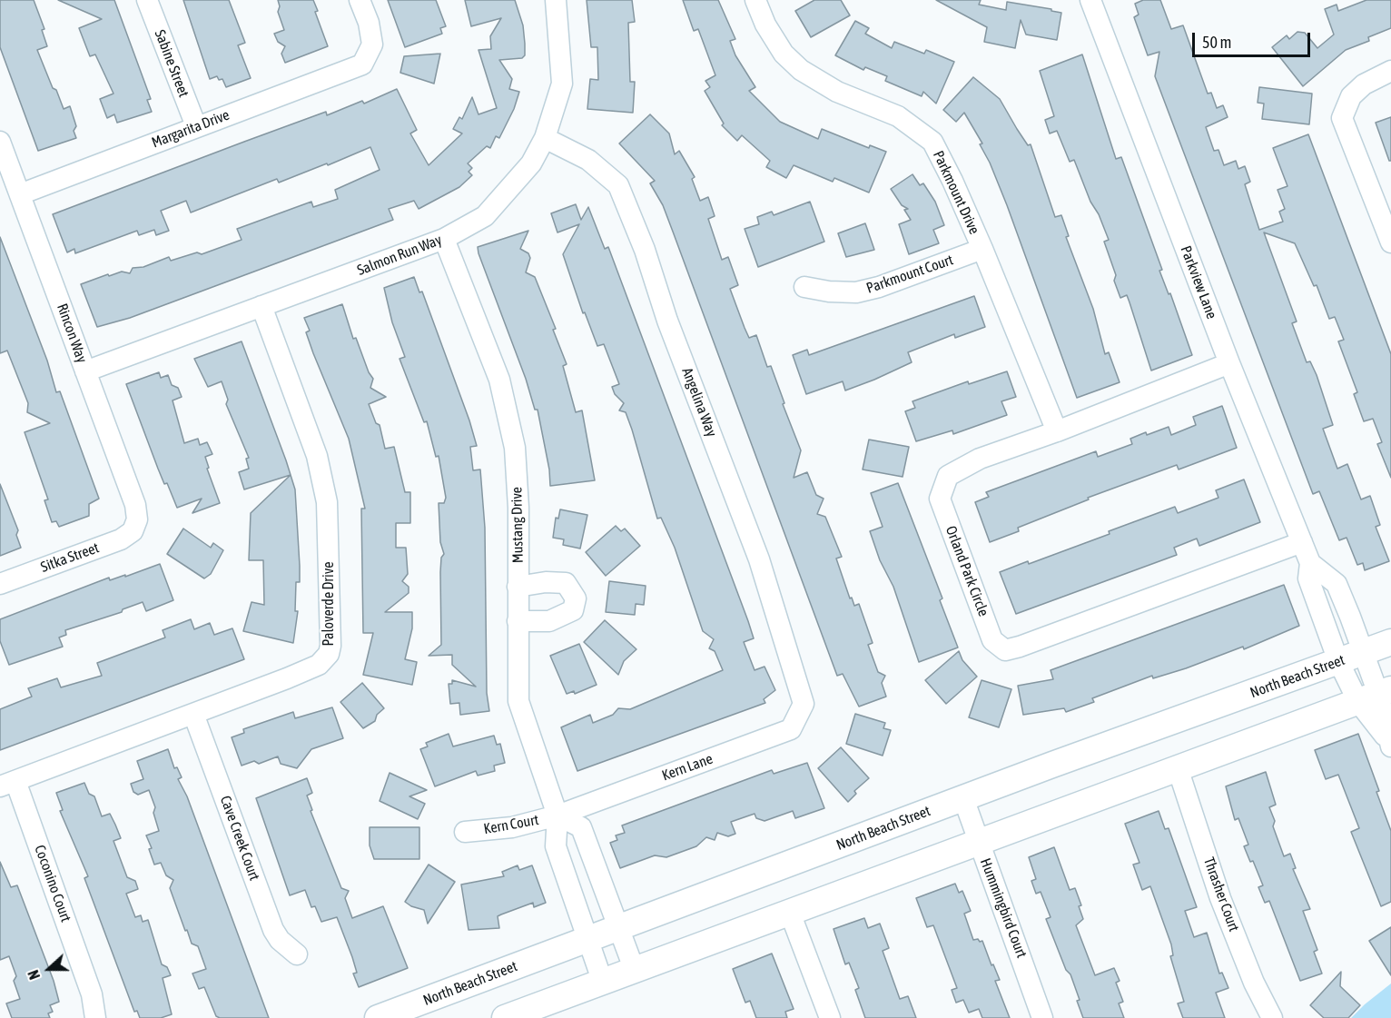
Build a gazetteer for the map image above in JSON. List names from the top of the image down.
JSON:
{
  "streets": {
    "main road": ["North Beach Street"],
    "street": [
      "Sabine Street",
      "Margarita Drive",
      "Parkmount Drive",
      "Salmon Run Way",
      "Parkmount Court",
      "Parkview Lane",
      "Rincon Way",
      "Angelina Way",
      "Mustang Drive",
      "Sitka Street",
      "Orland Park Circle",
      "Paloverde Drive",
      "Kern Lane",
      "Kern Court",
      "Cave Creek Court",
      "Coconino Court",
      "Thrasher Court",
      "Hummingbird Court"
    ]
  },
  "crossings": [
    ["Sabine Street", "Margarita Drive"],
    ["Margarita Drive", "Rincon Way"],
    ["Parkmount Drive", "Parkmount Court"],
    ["Parkmount Drive", "Orland Park Circle"],
    ["Salmon Run Way", "Rincon Way"],
    ["Salmon Run Way", "Angelina Way"],
    ["Salmon Run Way", "Mustang Drive"],
    ["Salmon Run Way", "Paloverde Drive"],
    ["Parkview Lane", "Orland Park Circle"],
    ["Parkview Lane", "North Beach Street"],
    ["Rincon Way", "Sitka Street"],
    ["Angelina Way", "Kern Lane"],
    ["Mustang Drive", "North Beach Street"],
    ["Mustang Drive", "Kern Lane"],
    ["Mustang Drive", "Kern Court"],
    ["Paloverde Drive", "Cave Creek Court"],
    ["Paloverde Drive", "Coconino Court"],
    ["North Beach Street", "Hummingbird Court"],
    ["Kern Lane", "Kern Court"]
  ],
  "scale_bar": "50 m",
  "north": "left"
}
